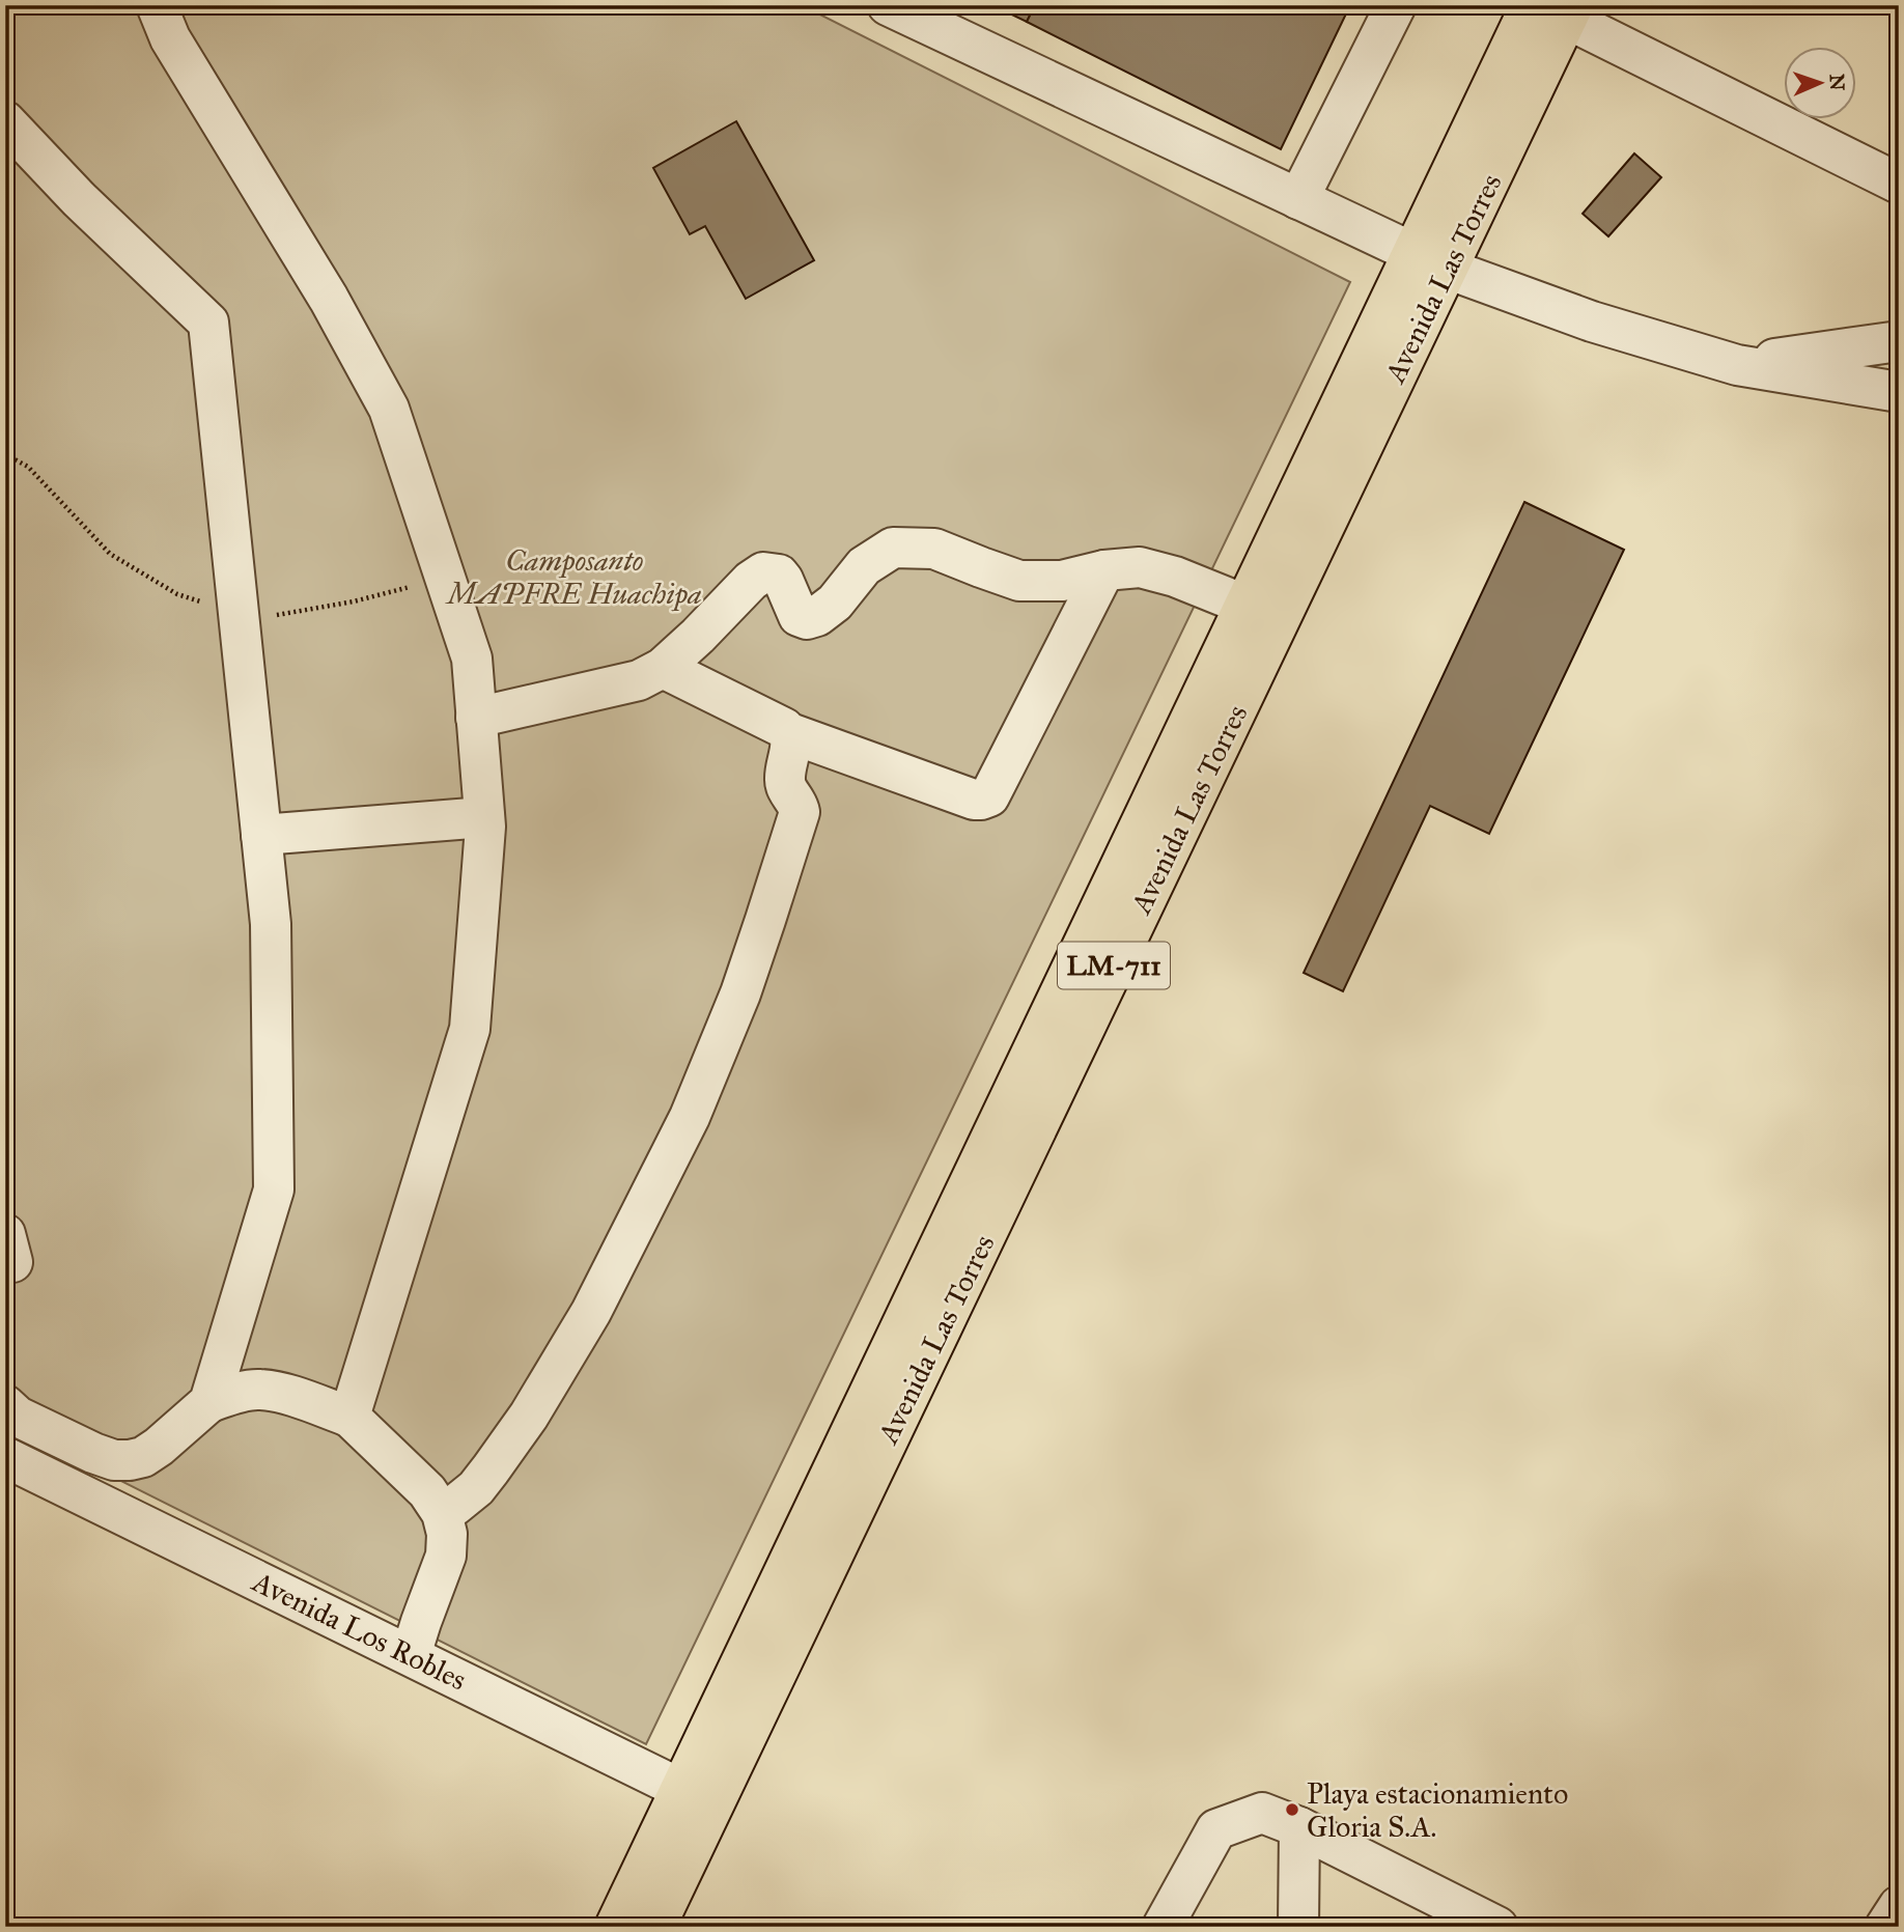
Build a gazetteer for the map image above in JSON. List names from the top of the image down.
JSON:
{
  "streets": {
    "main road": ["Avenida Las Torres", "LM-711"],
    "street": ["Avenida Los Robles"]
  },
  "crossings": [
    ["Avenida Las Torres", "Avenida Los Robles"]
  ],
  "parks": ["Camposanto MAPFRE Huachipa"],
  "places": ["Playa estacionamiento Gloria S.A."],
  "north": "right"
}
